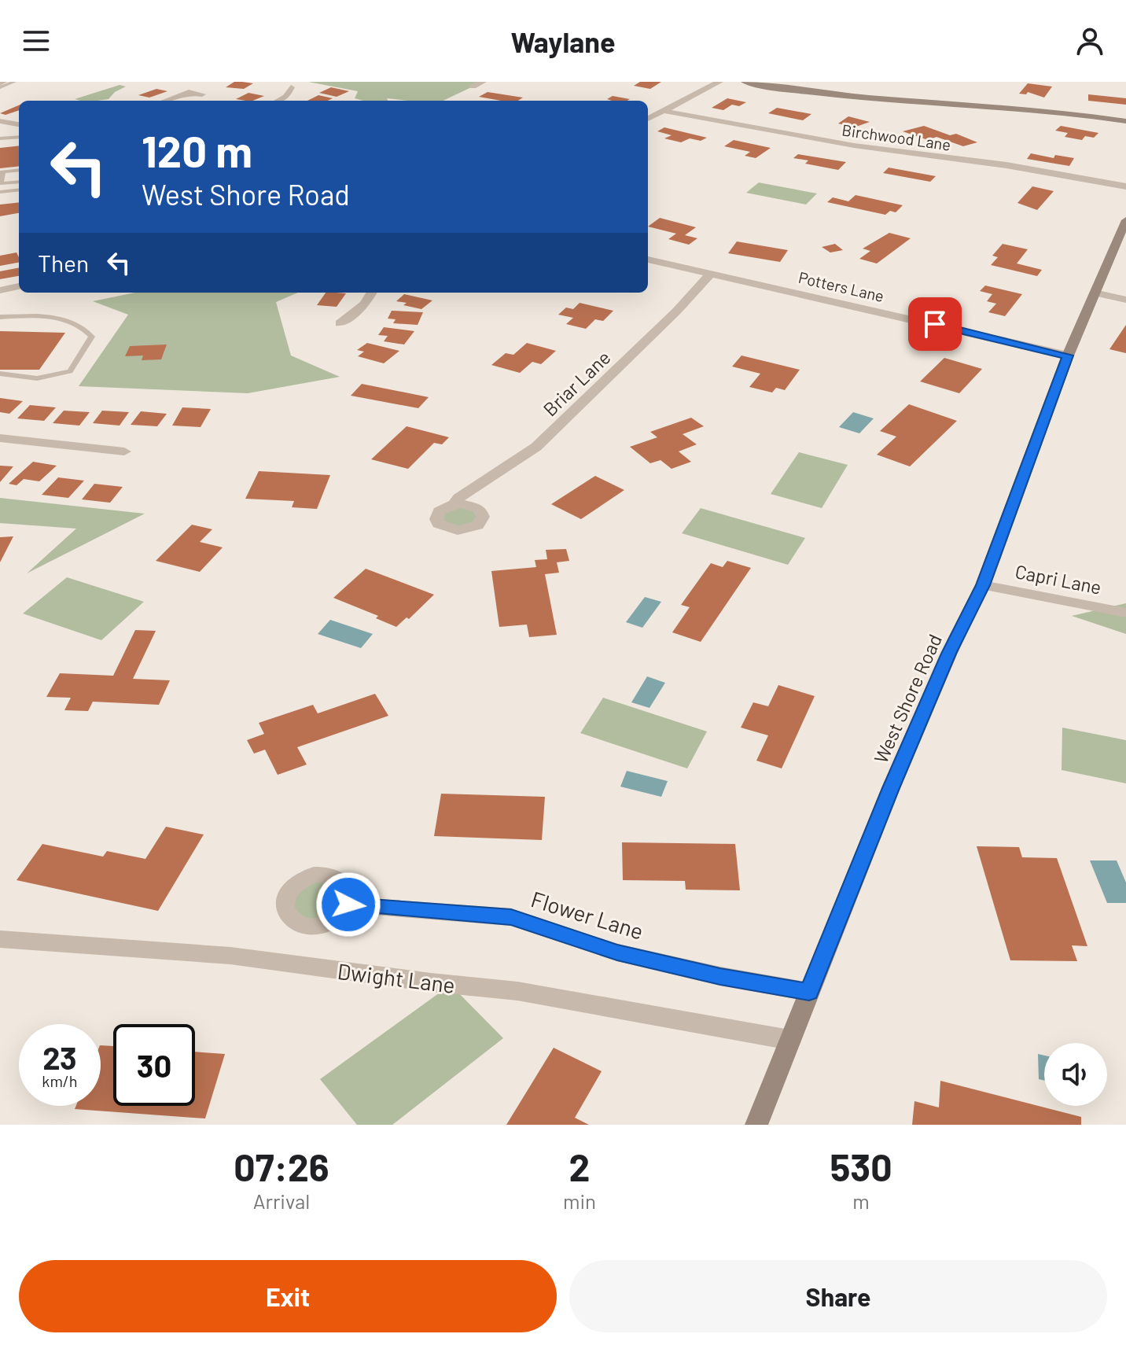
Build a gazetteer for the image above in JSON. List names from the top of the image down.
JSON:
{
  "streets": {
    "main road": ["West Shore Road"],
    "street": [
      "Birchwood Lane",
      "Potters Lane",
      "Briar Lane",
      "Capri Lane",
      "Flower Lane",
      "Dwight Lane"
    ]
  },
  "crossings": [
    ["Potters Lane", "Briar Lane"],
    ["Potters Lane", "West Shore Road"],
    ["Capri Lane", "West Shore Road"],
    ["West Shore Road", "Flower Lane"],
    ["West Shore Road", "Dwight Lane"]
  ],
  "page": {
    "header": "Waylane",
    "turn": ["120 m", "West Shore Road"],
    "then": "Then",
    "speed": "23 km/h",
    "limit": "30",
    "eta": [
      "07:26",
      "Arrival",
      "2",
      "min",
      "530",
      "m"
    ],
    "buttons": ["Exit", "Share"]
  }
}
